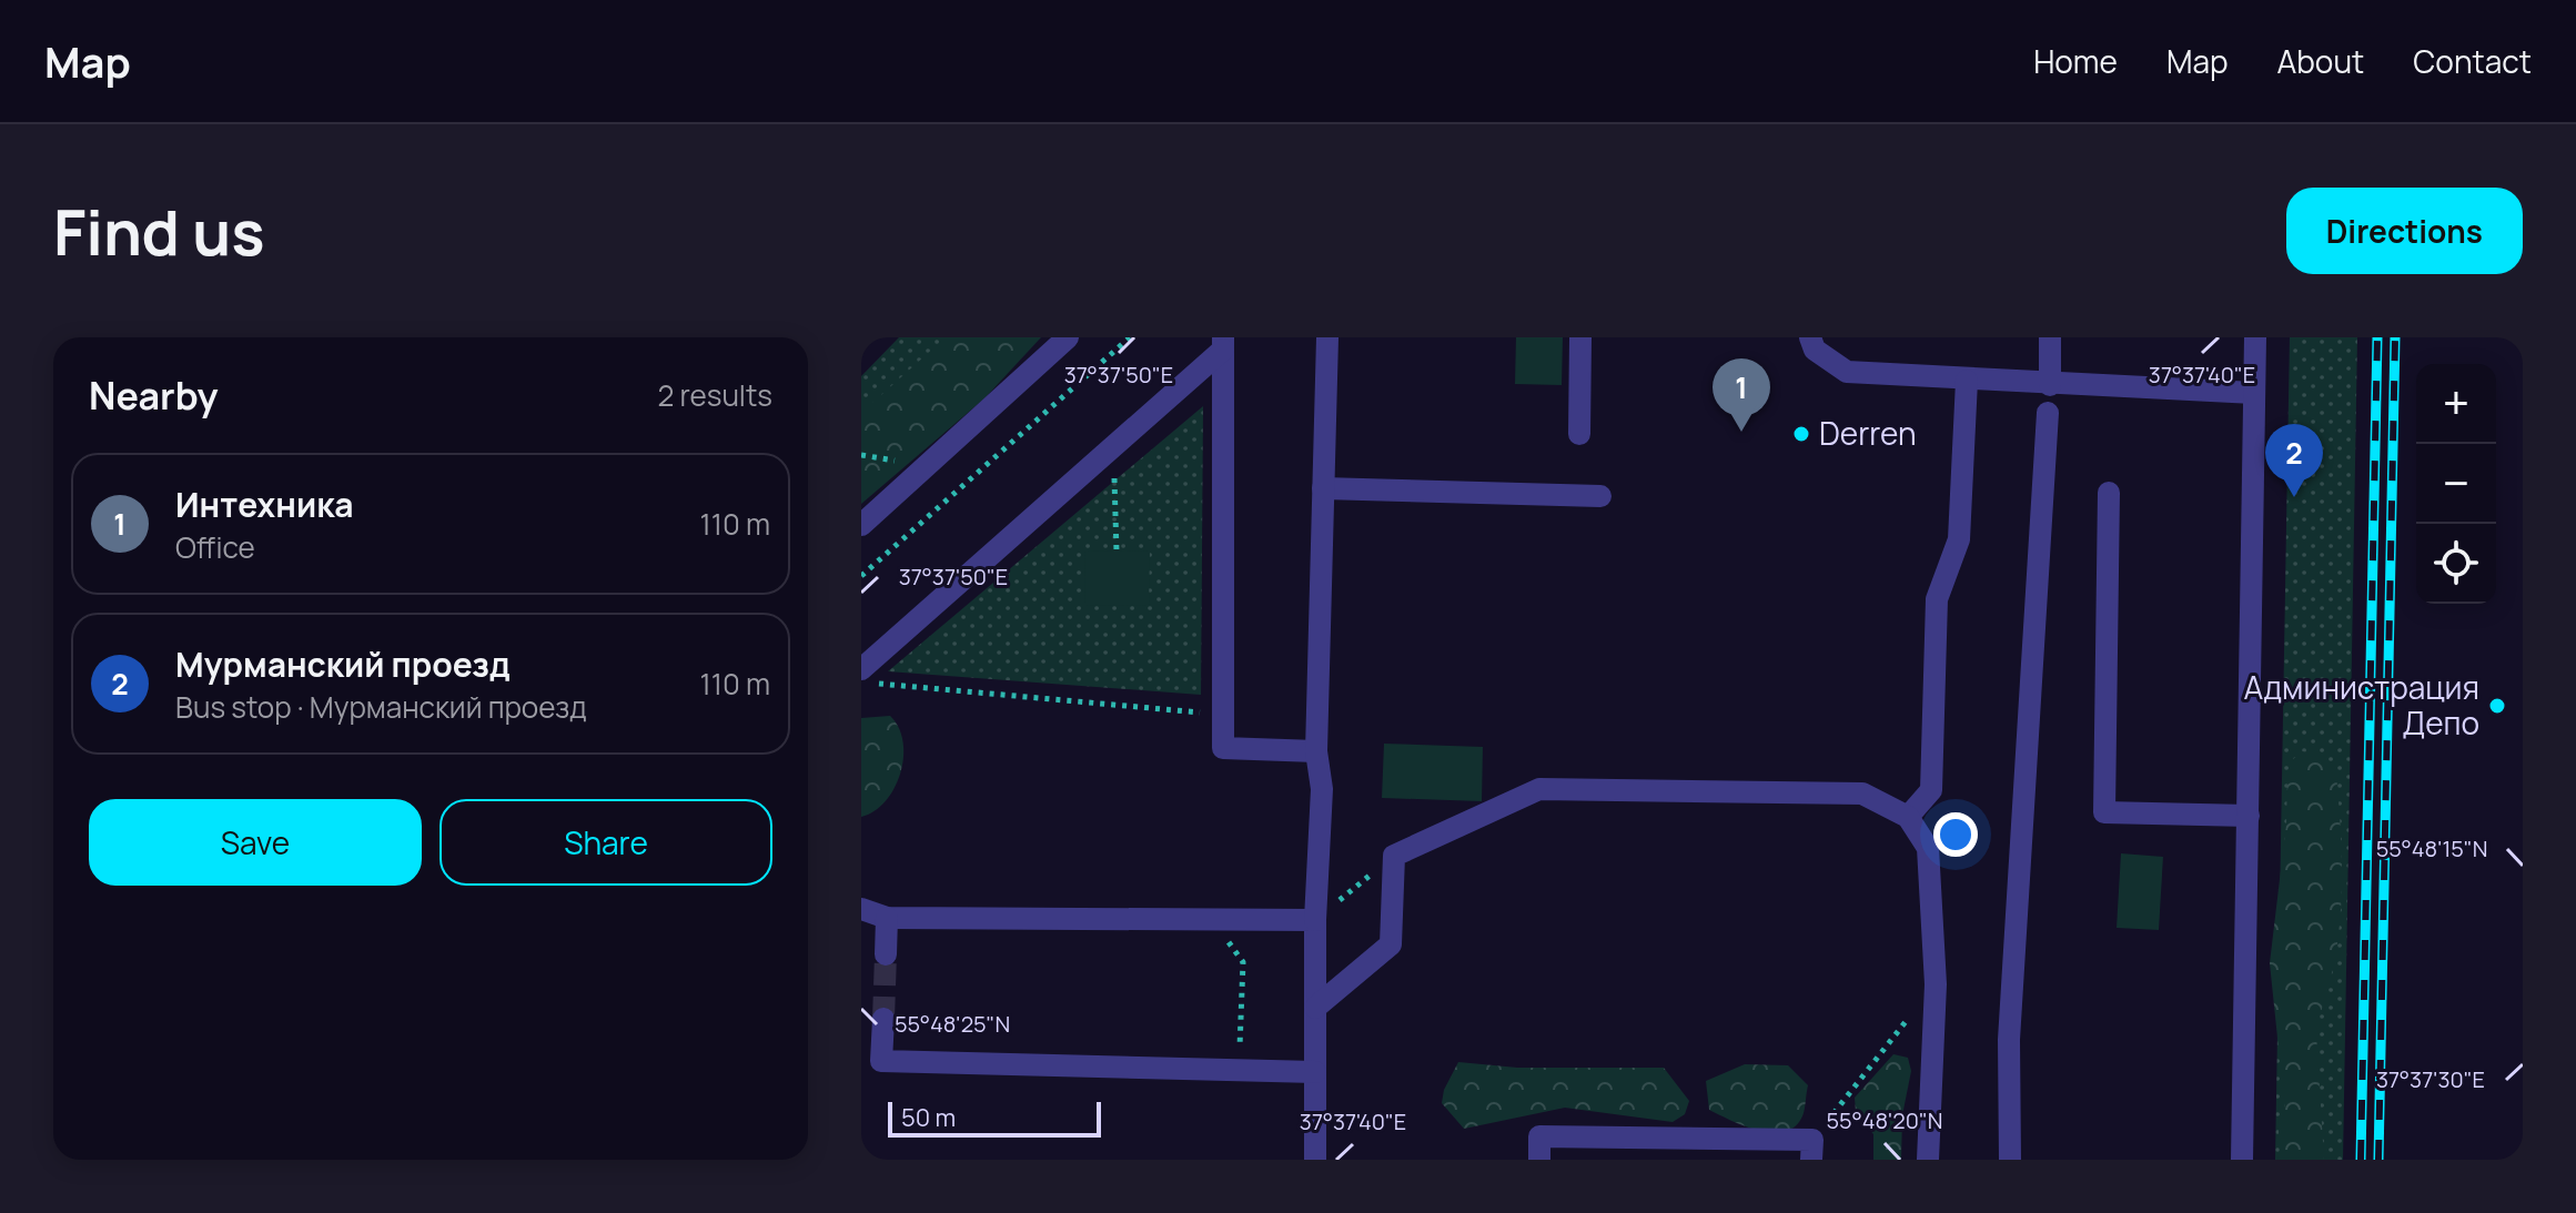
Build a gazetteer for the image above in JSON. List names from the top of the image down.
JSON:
{
  "places": ["Derren", "Администрация Депо"],
  "scale_bar": "50 m",
  "page": {
    "header": "Map",
    "nav": [
      "Home",
      "Map",
      "About",
      "Contact"
    ],
    "buttons": [
      "Directions",
      ["Save", "Share"]
    ],
    "title": "Find us",
    "heading": ["Nearby", "2 results"],
    "pins": ["1", "2"],
    "map_buttons": ["+", "−"],
    "list": [
      {
        "mark": "1",
        "name": "Интехника",
        "note": "Office",
        "value": "110 m"
      },
      {
        "mark": "2",
        "name": "Мурманский проезд",
        "note": "Bus stop · Мурманский проезд",
        "value": "110 m"
      }
    ],
    "scale": "50 m"
  },
  "coordinates": [
    "37°37'50\"E",
    "37°37'40\"E",
    "55°48'15\"N",
    "55°48'25\"N",
    "37°37'30\"E",
    "55°48'20\"N"
  ]
}
